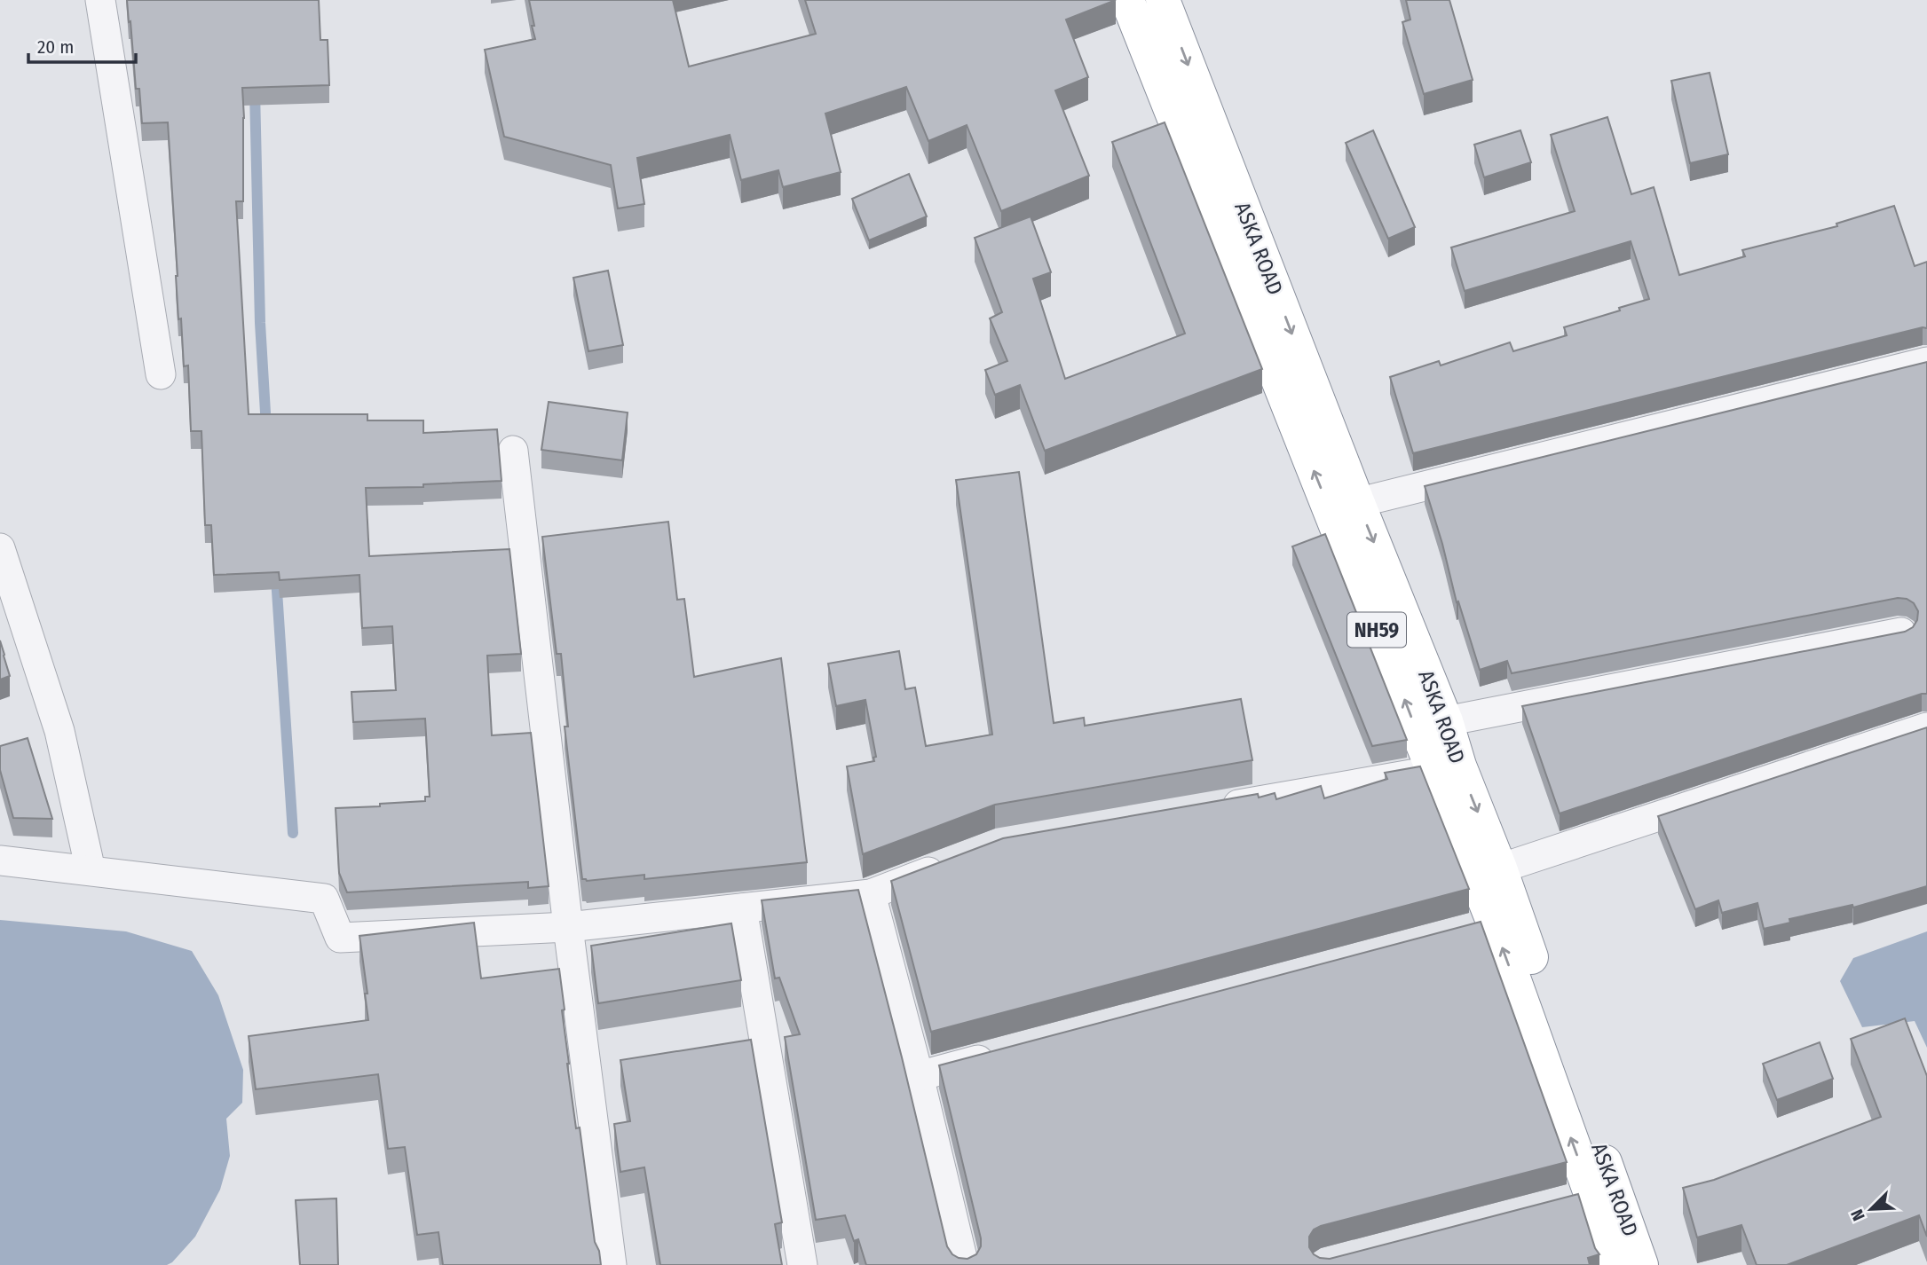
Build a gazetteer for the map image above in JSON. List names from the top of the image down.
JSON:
{
  "streets": {
    "highway": ["ASKA ROAD", "NH59"]
  },
  "crossings": [
    ["ASKA ROAD", "NH59"]
  ],
  "scale_bar": "20 m",
  "north": "bottom left"
}
